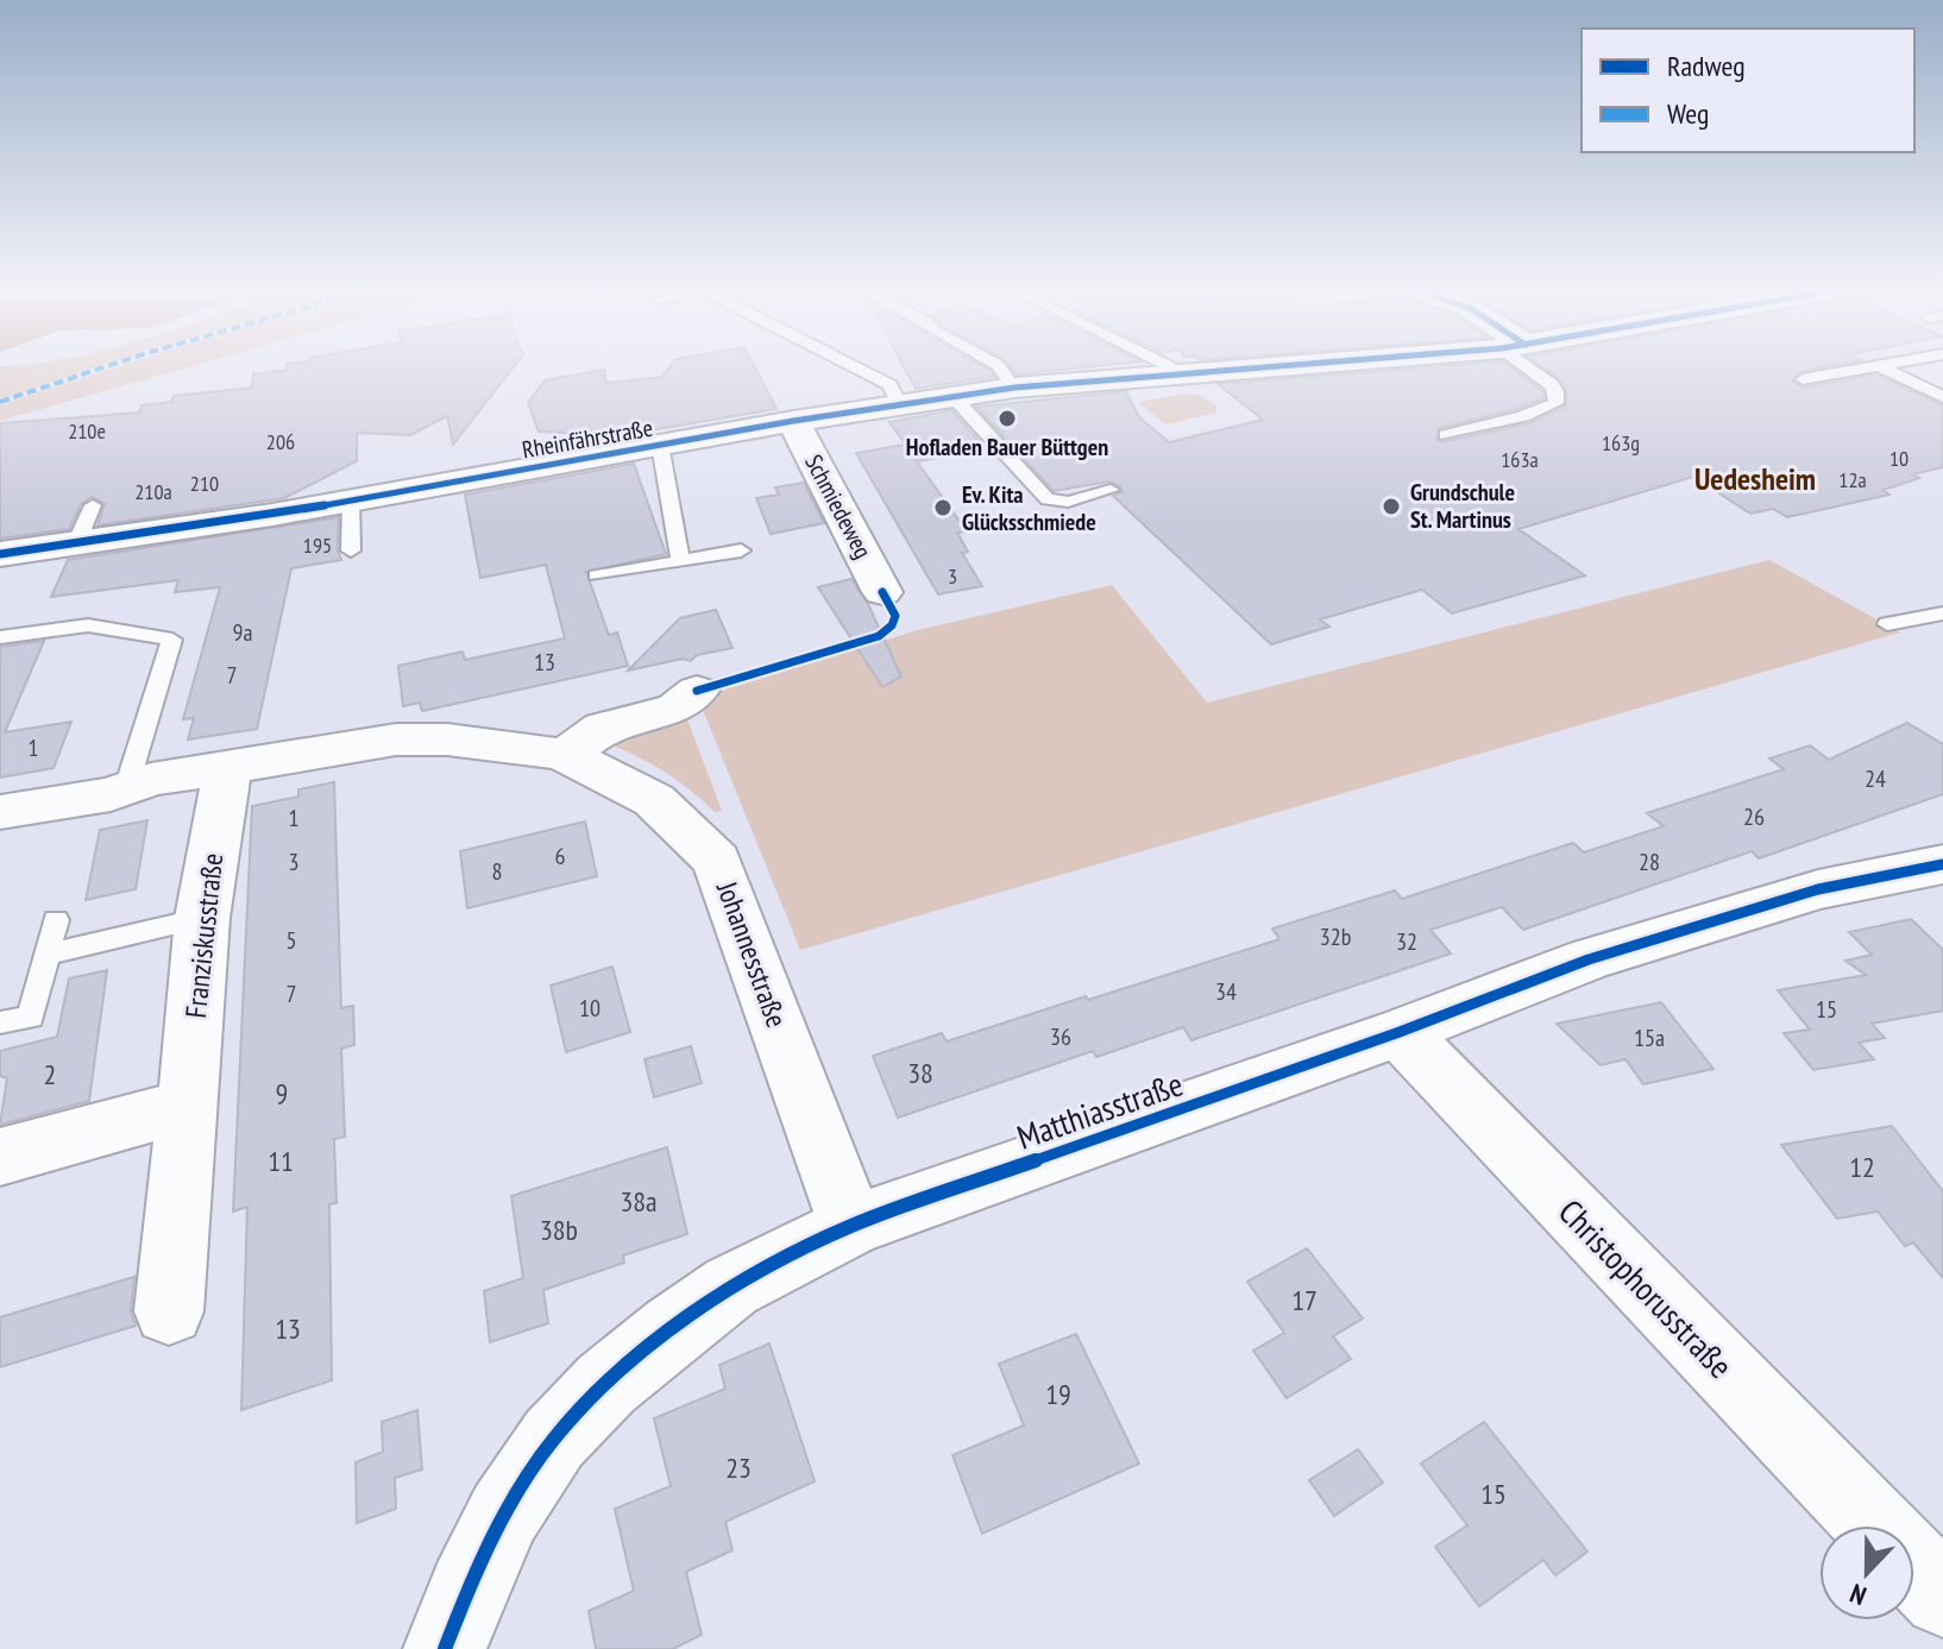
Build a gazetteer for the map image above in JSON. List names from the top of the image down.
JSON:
{
  "streets": {
    "street": [
      "Rheinfährstraße",
      "Schmiedeweg",
      "Franziskusstraße",
      "Johannesstraße",
      "Matthiasstraße",
      "Christophorusstraße"
    ]
  },
  "crossings": [
    ["Rheinfährstraße", "Schmiedeweg"],
    ["Franziskusstraße", "Johannesstraße"],
    ["Johannesstraße", "Matthiasstraße"],
    ["Matthiasstraße", "Christophorusstraße"]
  ],
  "districts": ["Uedesheim"],
  "places": ["Hofladen Bauer Büttgen", "Grundschule St. Martinus", "Ev. Kita Glücksschmiede"],
  "house_numbers": [
    "210e",
    "206",
    "163g",
    "10",
    "163a",
    "12a",
    "210",
    "210a",
    "195",
    "3",
    "9a",
    "13",
    "7",
    "1",
    "24",
    "26",
    "1",
    "6",
    "3",
    "28",
    "8",
    "32b",
    "5",
    "32",
    "34",
    "7",
    "10",
    "15",
    "36",
    "15a",
    "38",
    "2",
    "9",
    "11",
    "12",
    "38a",
    "38b",
    "17",
    "13",
    "19",
    "23",
    "15"
  ],
  "legend": ["Radweg", "Weg"],
  "north": "bottom"
}
